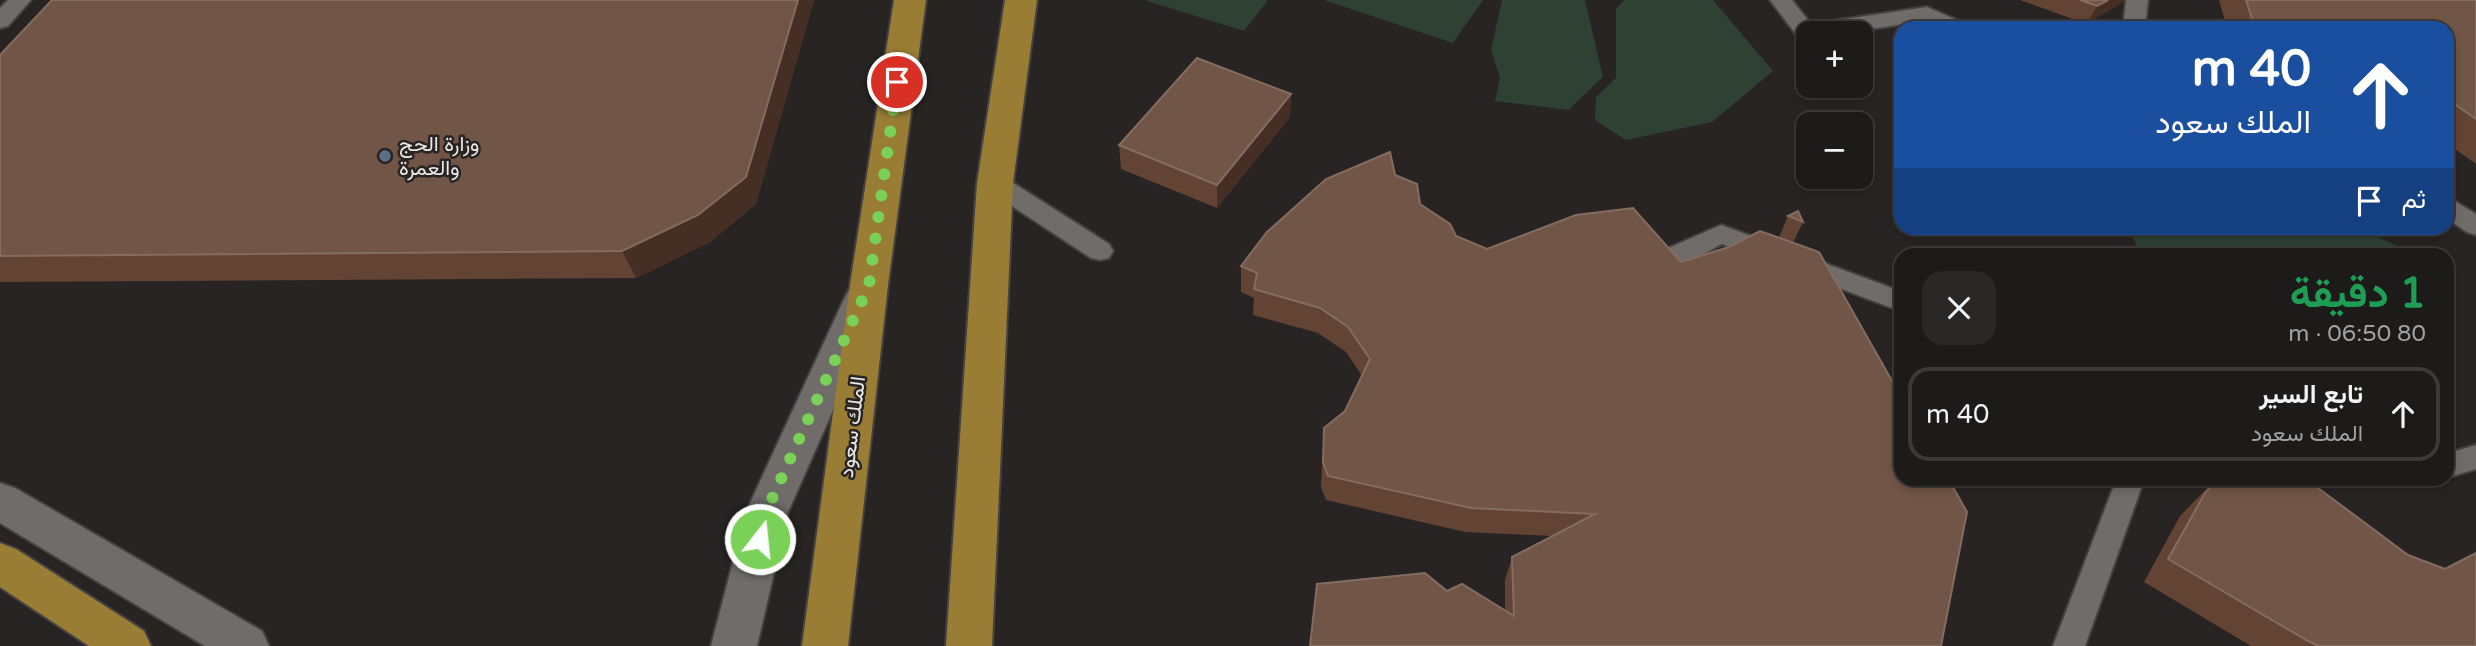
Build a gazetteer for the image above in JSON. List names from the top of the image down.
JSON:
{
  "streets": {
    "main road": ["الملك سعود"]
  },
  "places": ["وزارة الحج والعمرة"],
  "page": {
    "map_buttons": ["+", "−"],
    "turn": ["40 m", "الملك سعود"],
    "then": "ثم",
    "heading": ["1 دقيقة", "80 m · 06:50"],
    "list": [
      {
        "name": "تابع السير",
        "note": "الملك سعود",
        "value": "40 m"
      }
    ]
  }
}
